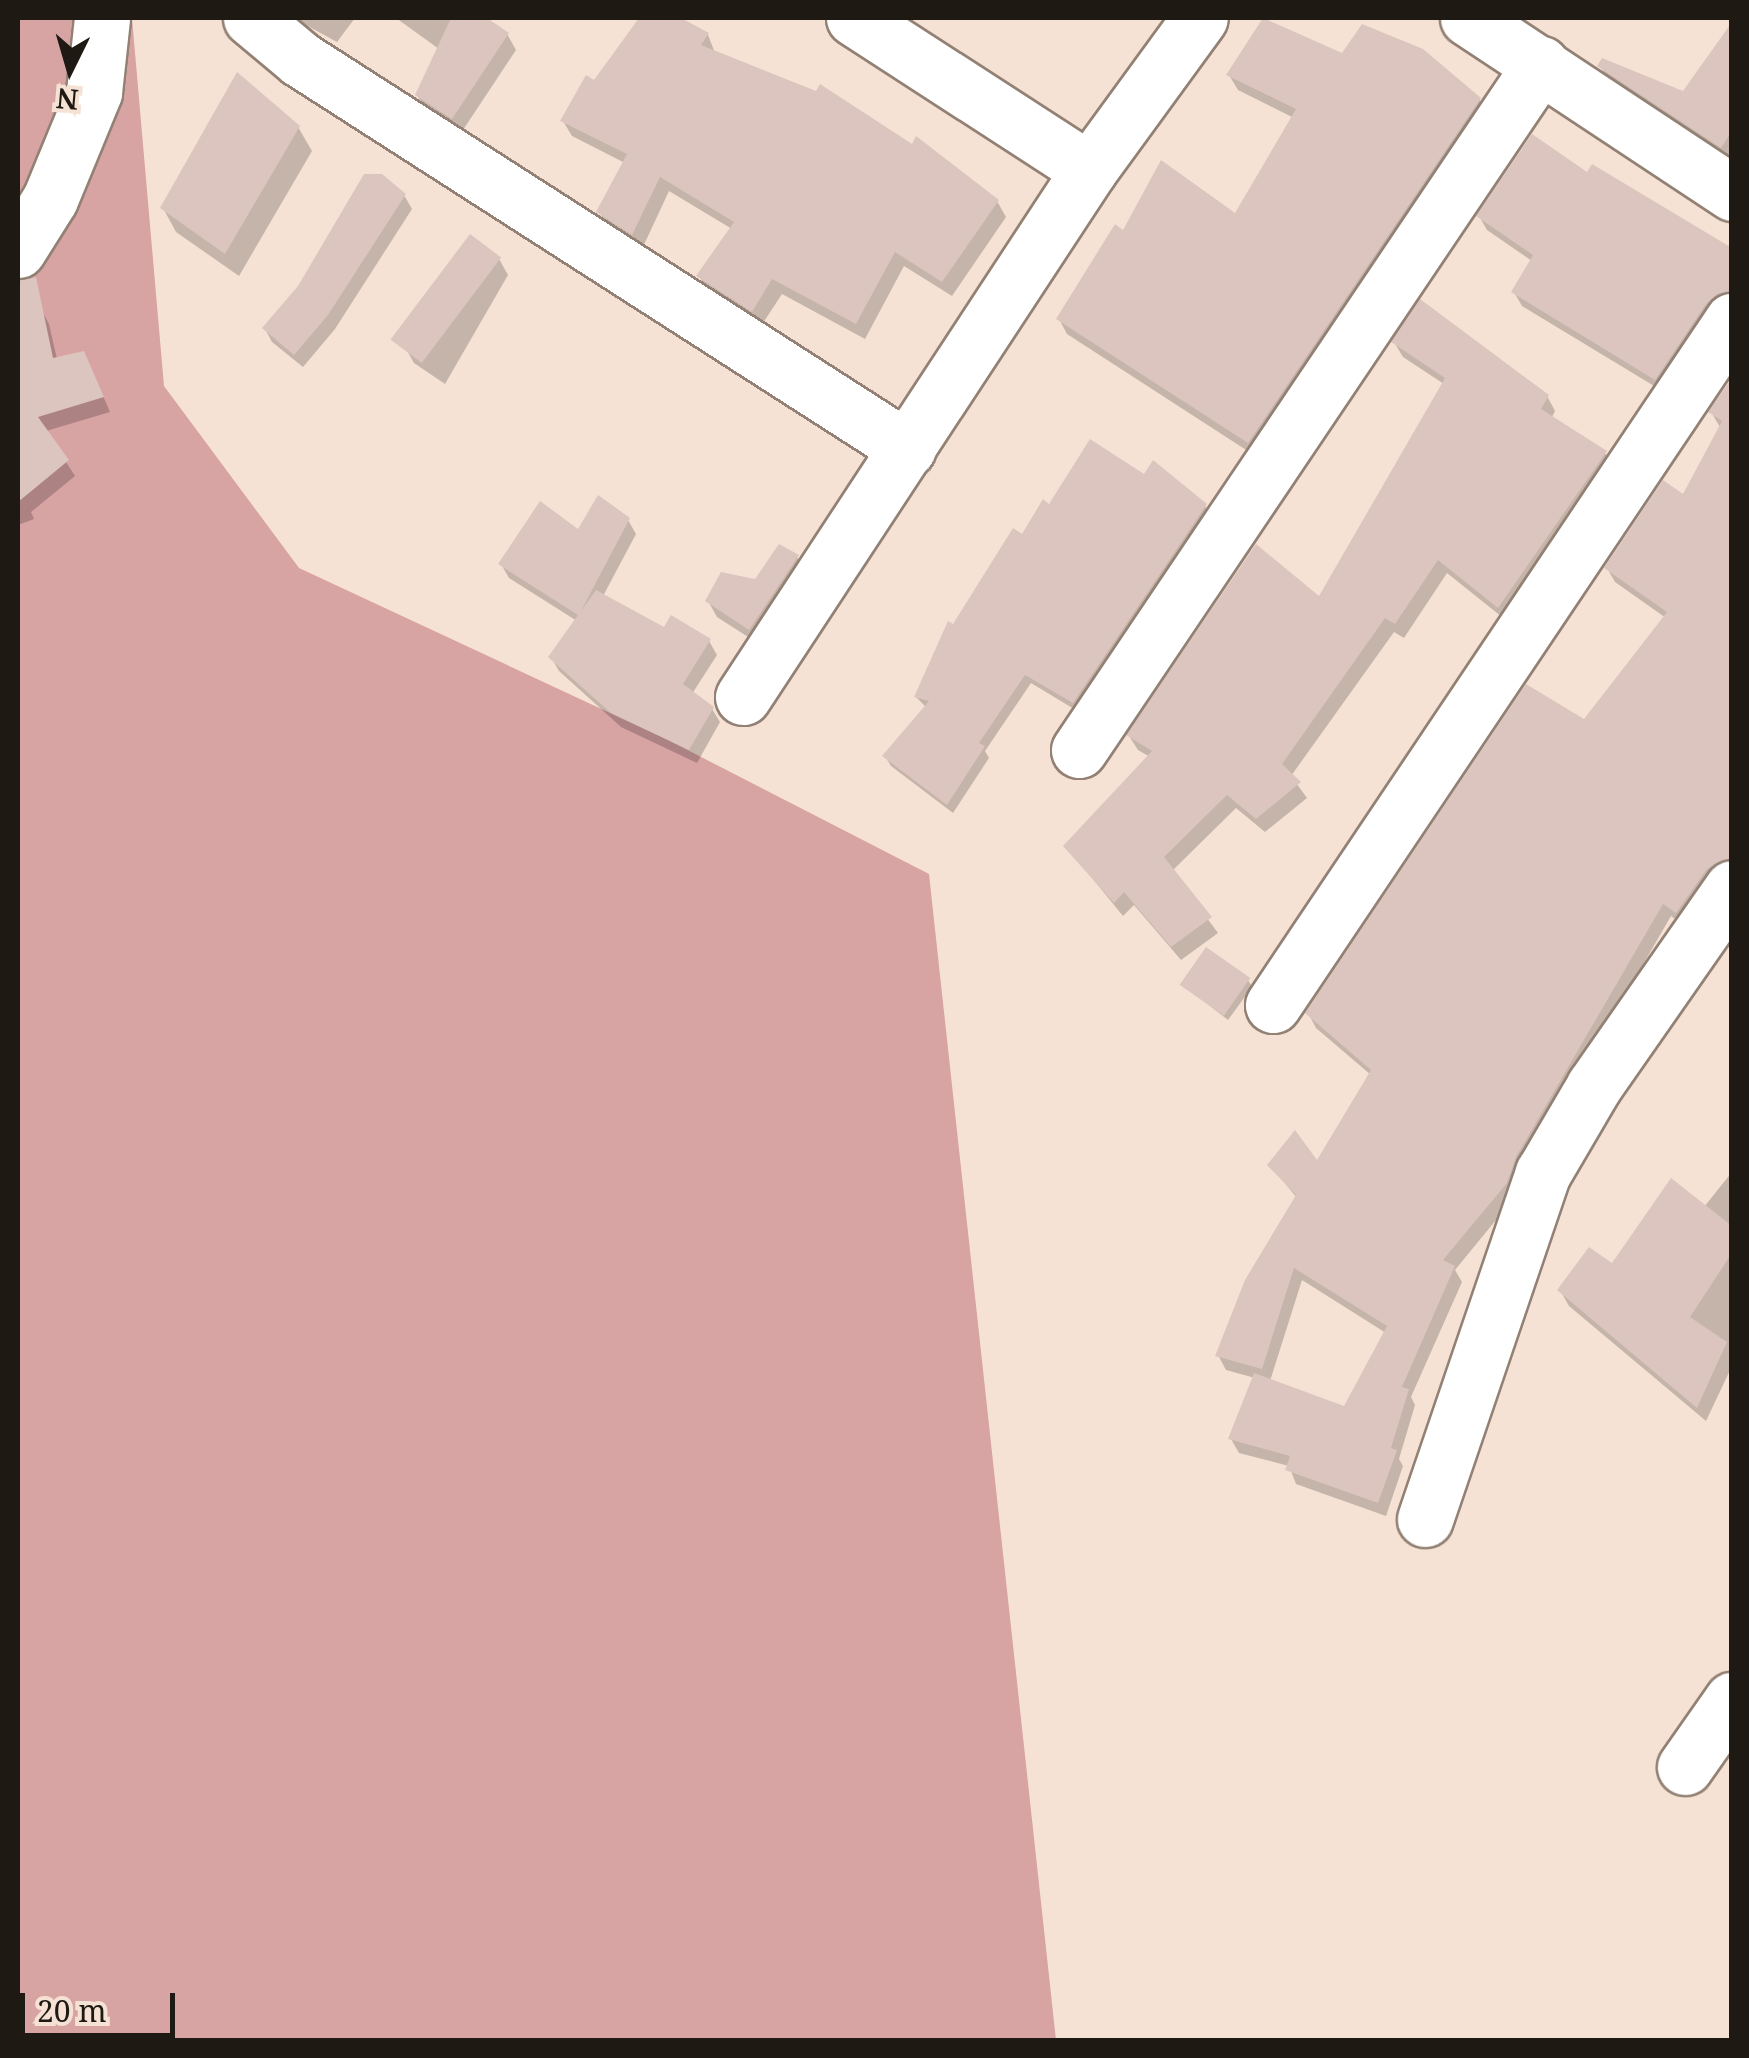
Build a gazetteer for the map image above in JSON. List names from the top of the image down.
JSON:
{
  "scale_bar": "20 m",
  "north": "bottom"
}
